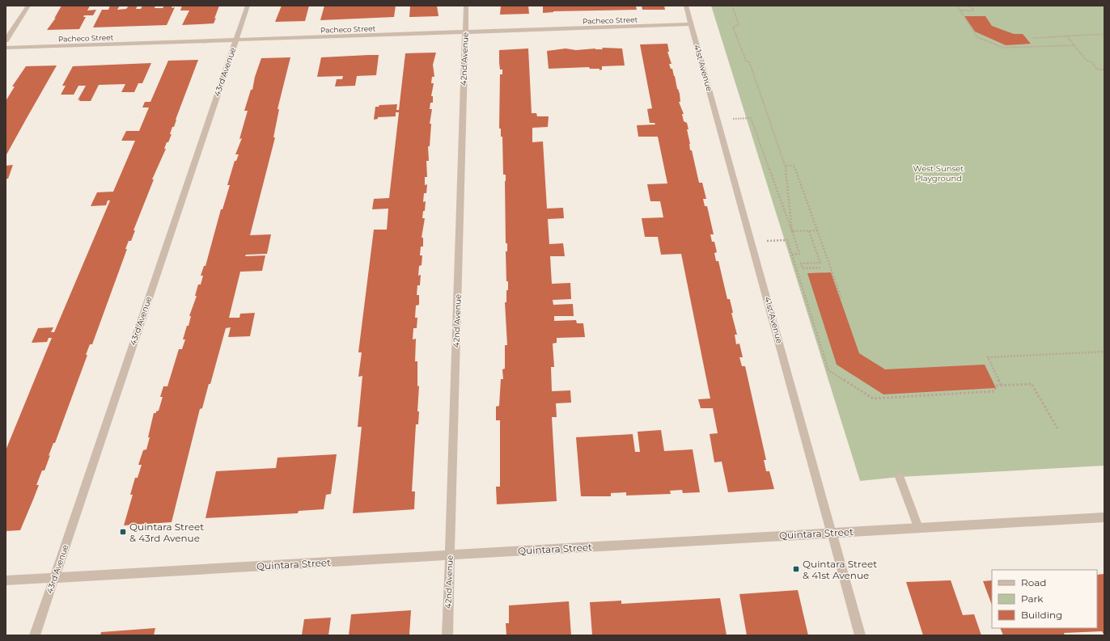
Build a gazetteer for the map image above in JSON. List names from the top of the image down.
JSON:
{
  "streets": {
    "street": [
      "Pacheco Street",
      "42nd Avenue",
      "41st Avenue",
      "43rd Avenue",
      "Quintara Street"
    ]
  },
  "crossings": [
    ["Pacheco Street", "42nd Avenue"],
    ["Pacheco Street", "41st Avenue"],
    ["Pacheco Street", "43rd Avenue"],
    ["42nd Avenue", "Quintara Street"],
    ["41st Avenue", "Quintara Street"],
    ["43rd Avenue", "Quintara Street"]
  ],
  "parks": ["West Sunset Playground"],
  "places": {
    "transit": ["Quintara Street & 43rd Avenue", "Quintara Street & 41st Avenue"]
  },
  "legend": ["Road", "Park", "Building"]
}
